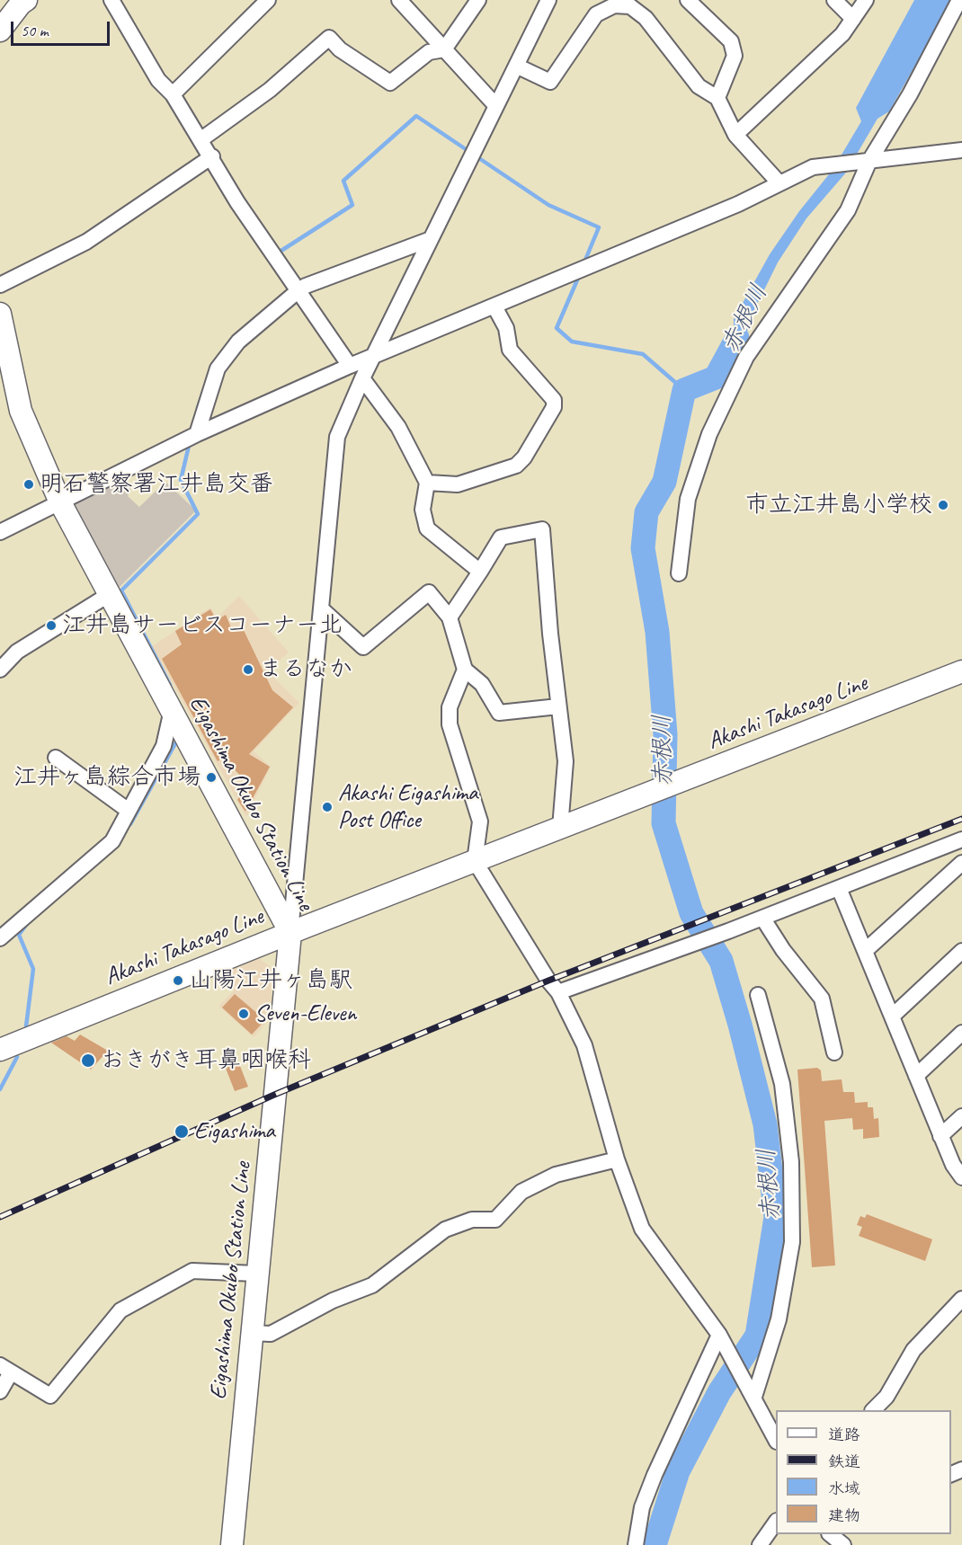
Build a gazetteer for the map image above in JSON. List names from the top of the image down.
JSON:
{
  "streets": {
    "main road": ["Akashi Takasago Line", "Eigashima Okubo Station Line"]
  },
  "crossings": [
    ["Akashi Takasago Line", "Eigashima Okubo Station Line"]
  ],
  "water": ["赤根川"],
  "places": [
    "明石警察署江井島交番",
    "市立江井島小学校",
    "江井島サービスコーナー北",
    "まるなか",
    "江井ヶ島綜合市場",
    "Akashi Eigashima Post Office",
    "山陽江井ヶ島駅",
    "Seven-Eleven",
    "おきがき耳鼻咽喉科",
    "Eigashima"
  ],
  "legend": [
    "道路",
    "鉄道",
    "水域",
    "建物"
  ],
  "scale_bar": "50 m"
}
